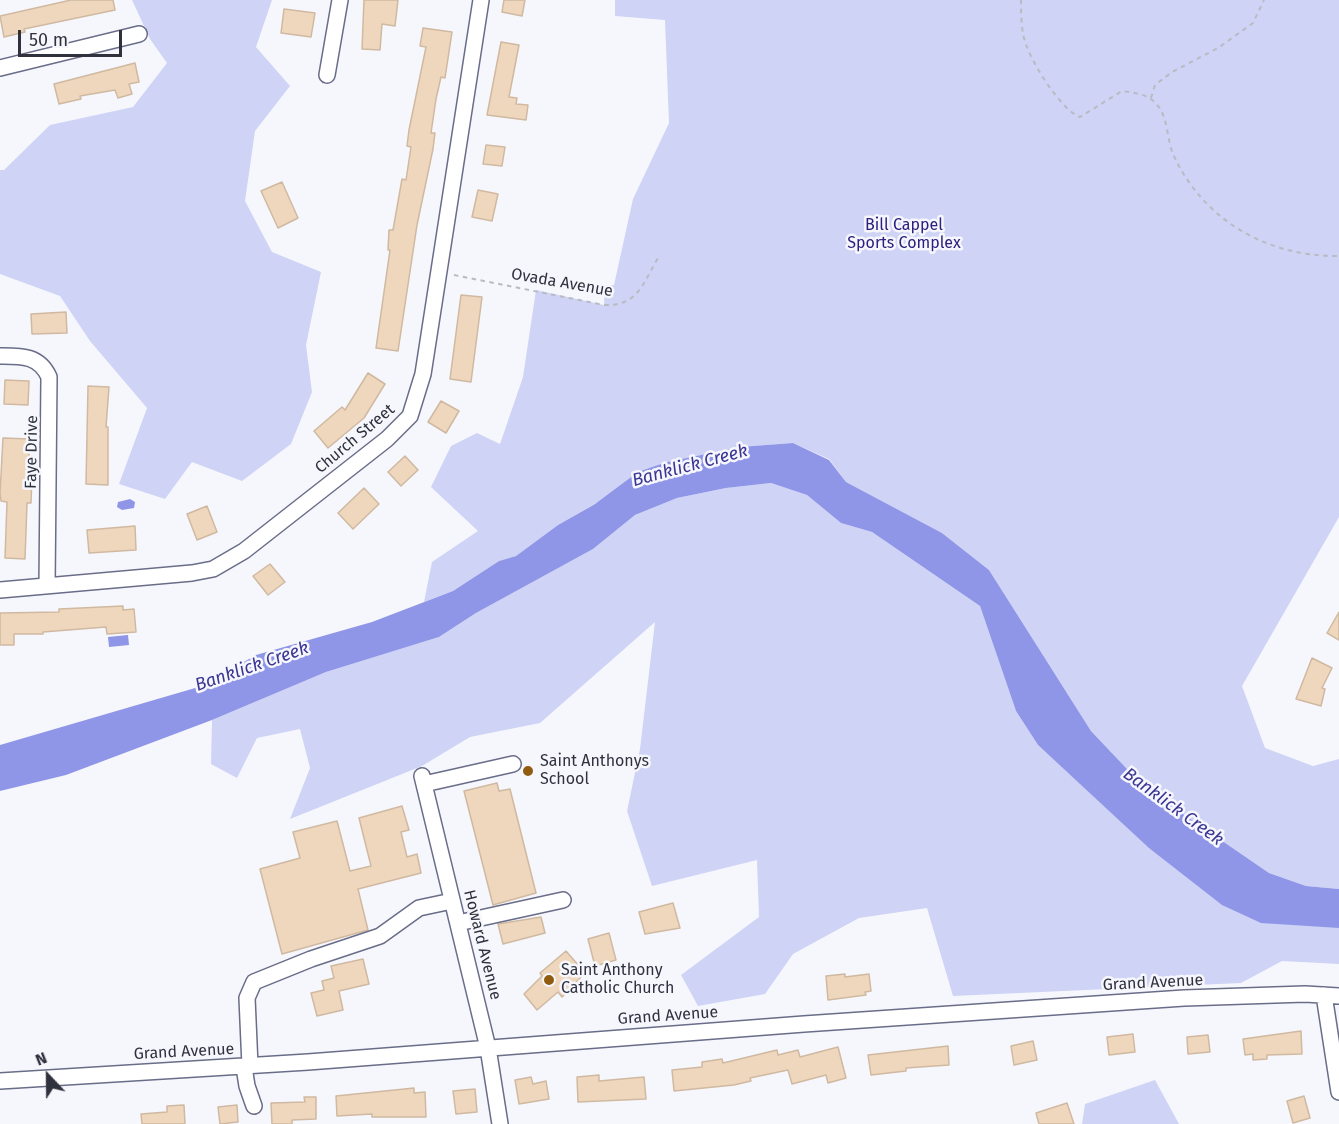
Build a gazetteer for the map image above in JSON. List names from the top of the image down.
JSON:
{
  "streets": {
    "street": [
      "Church Street",
      "Faye Drive",
      "Howard Avenue",
      "Grand Avenue"
    ],
    "path": ["Ovada Avenue"]
  },
  "crossings": [
    ["Ovada Avenue", "Church Street"],
    ["Church Street", "Faye Drive"],
    ["Howard Avenue", "Grand Avenue"]
  ],
  "water": ["Banklick Creek"],
  "parks": ["Bill Cappel Sports Complex"],
  "places": ["Saint Anthonys School", "Saint Anthony Catholic Church"],
  "scale_bar": "50 m",
  "north": "top"
}
